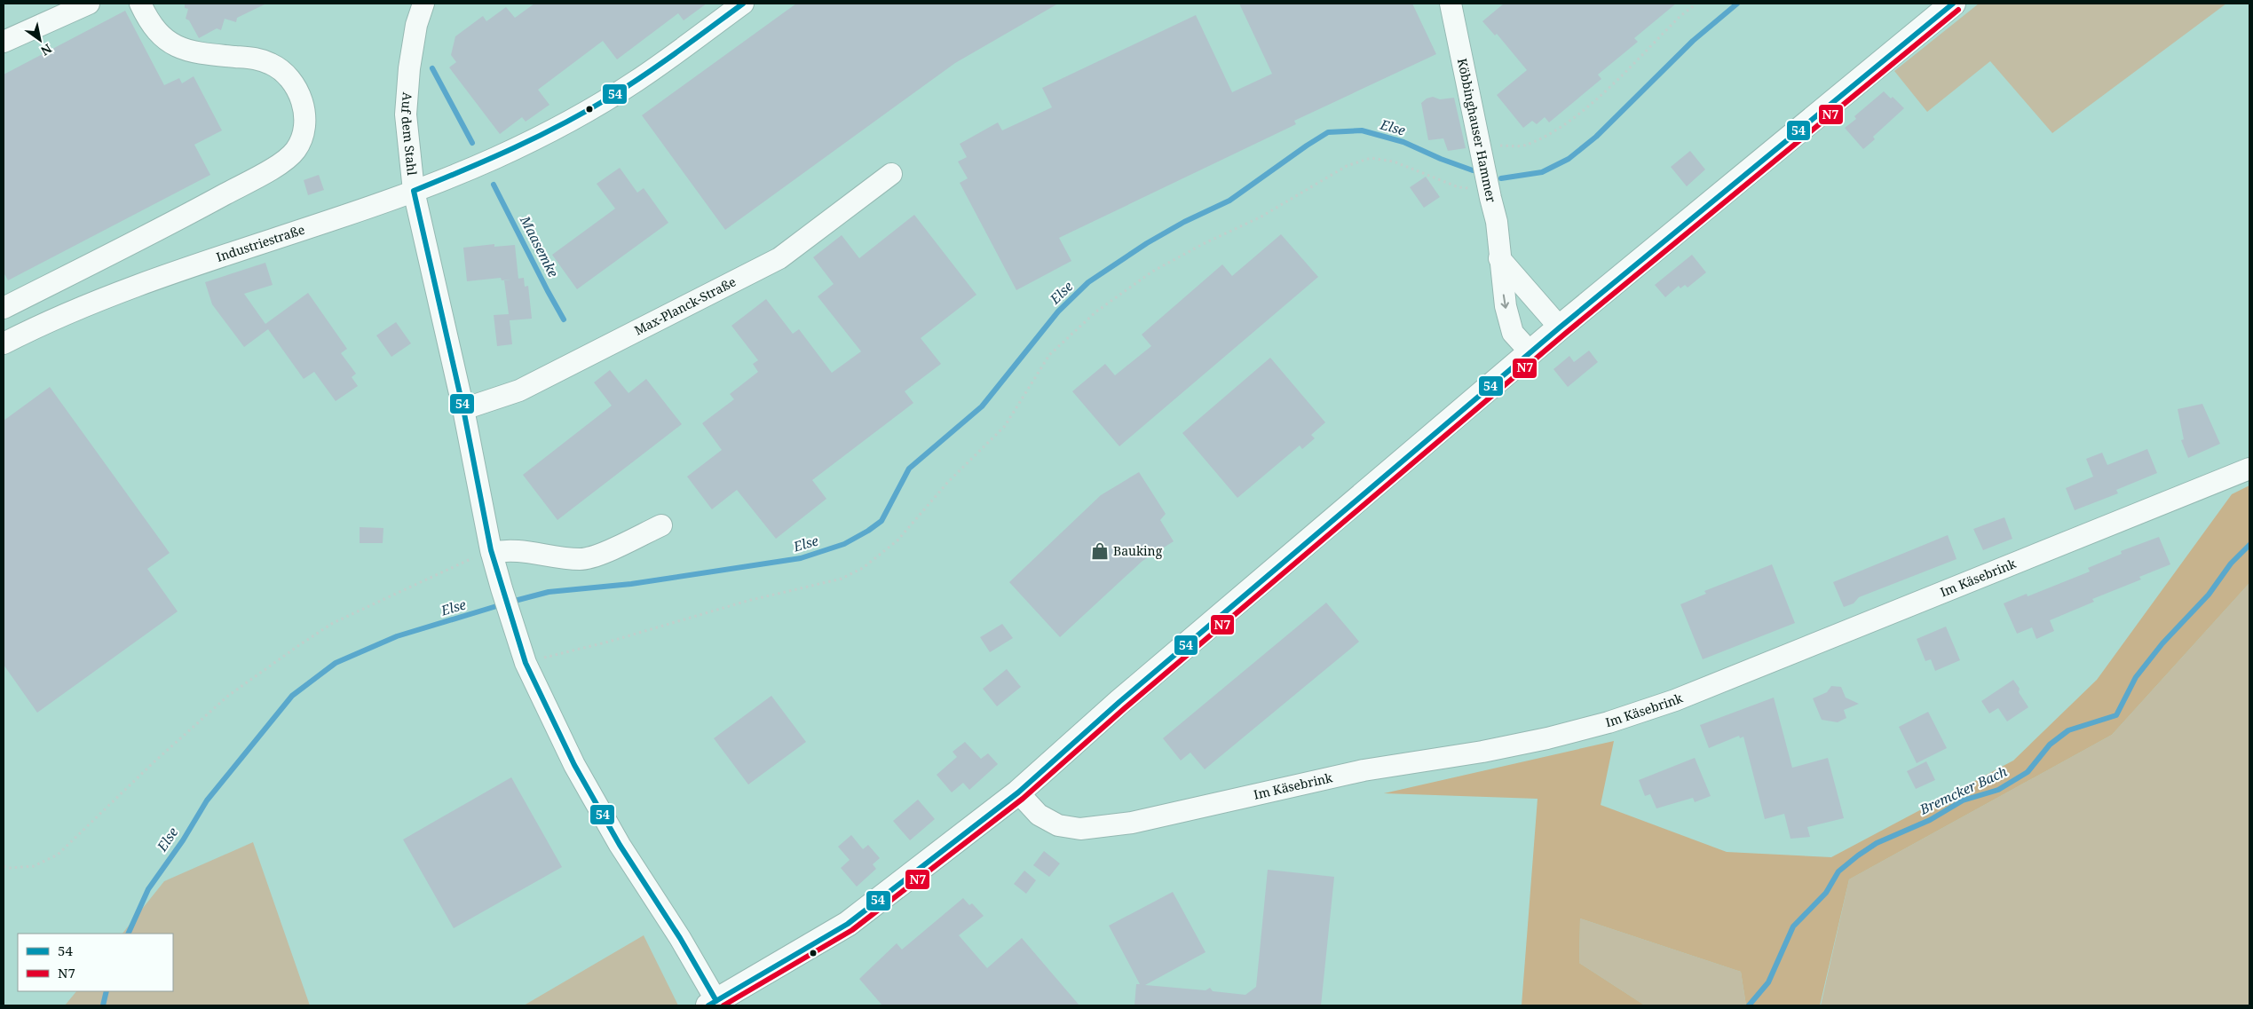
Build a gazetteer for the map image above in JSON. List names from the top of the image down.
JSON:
{
  "streets": {
    "street": [
      "Köbbinghauser Hammer",
      "Auf dem Stahl",
      "Industriestraße",
      "Max-Planck-Straße",
      "Im Käsebrink"
    ]
  },
  "crossings": [
    ["Auf dem Stahl", "Industriestraße"],
    ["Auf dem Stahl", "Max-Planck-Straße"]
  ],
  "water": ["Else", "Maasemke", "Bremcker Bach"],
  "places": {
    "shop": ["Bauking"]
  },
  "lines": ["transit line 54", "transit line N7"],
  "legend": ["54", "N7"],
  "north": "bottom right"
}
